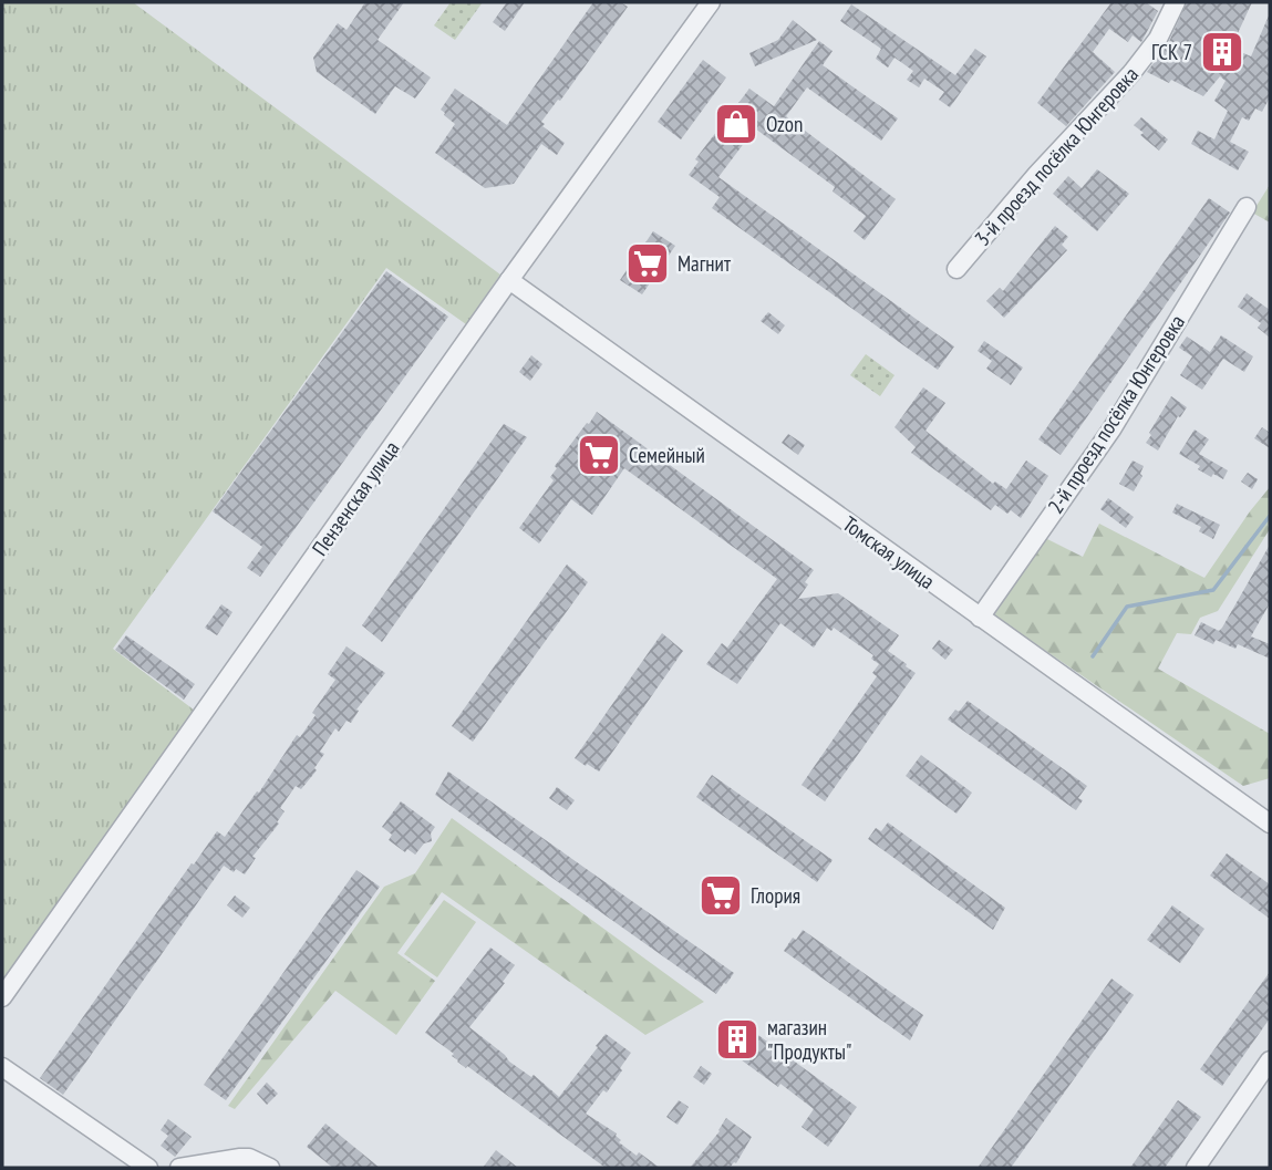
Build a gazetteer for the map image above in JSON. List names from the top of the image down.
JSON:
{
  "streets": {
    "street": [
      "3-й проезд посёлка Юнгеровка",
      "2-й проезд посёлка Юнгеровка",
      "Пензенская улица",
      "Томская улица"
    ]
  },
  "crossings": [
    ["2-й проезд посёлка Юнгеровка", "Томская улица"],
    ["Пензенская улица", "Томская улица"]
  ],
  "places": {
    "building": ["ГСК 7", "магазин \"Продукты\""],
    "shop": ["Ozon"],
    "supermarket": ["Магнит", "Семейный", "Глория"]
  }
}
